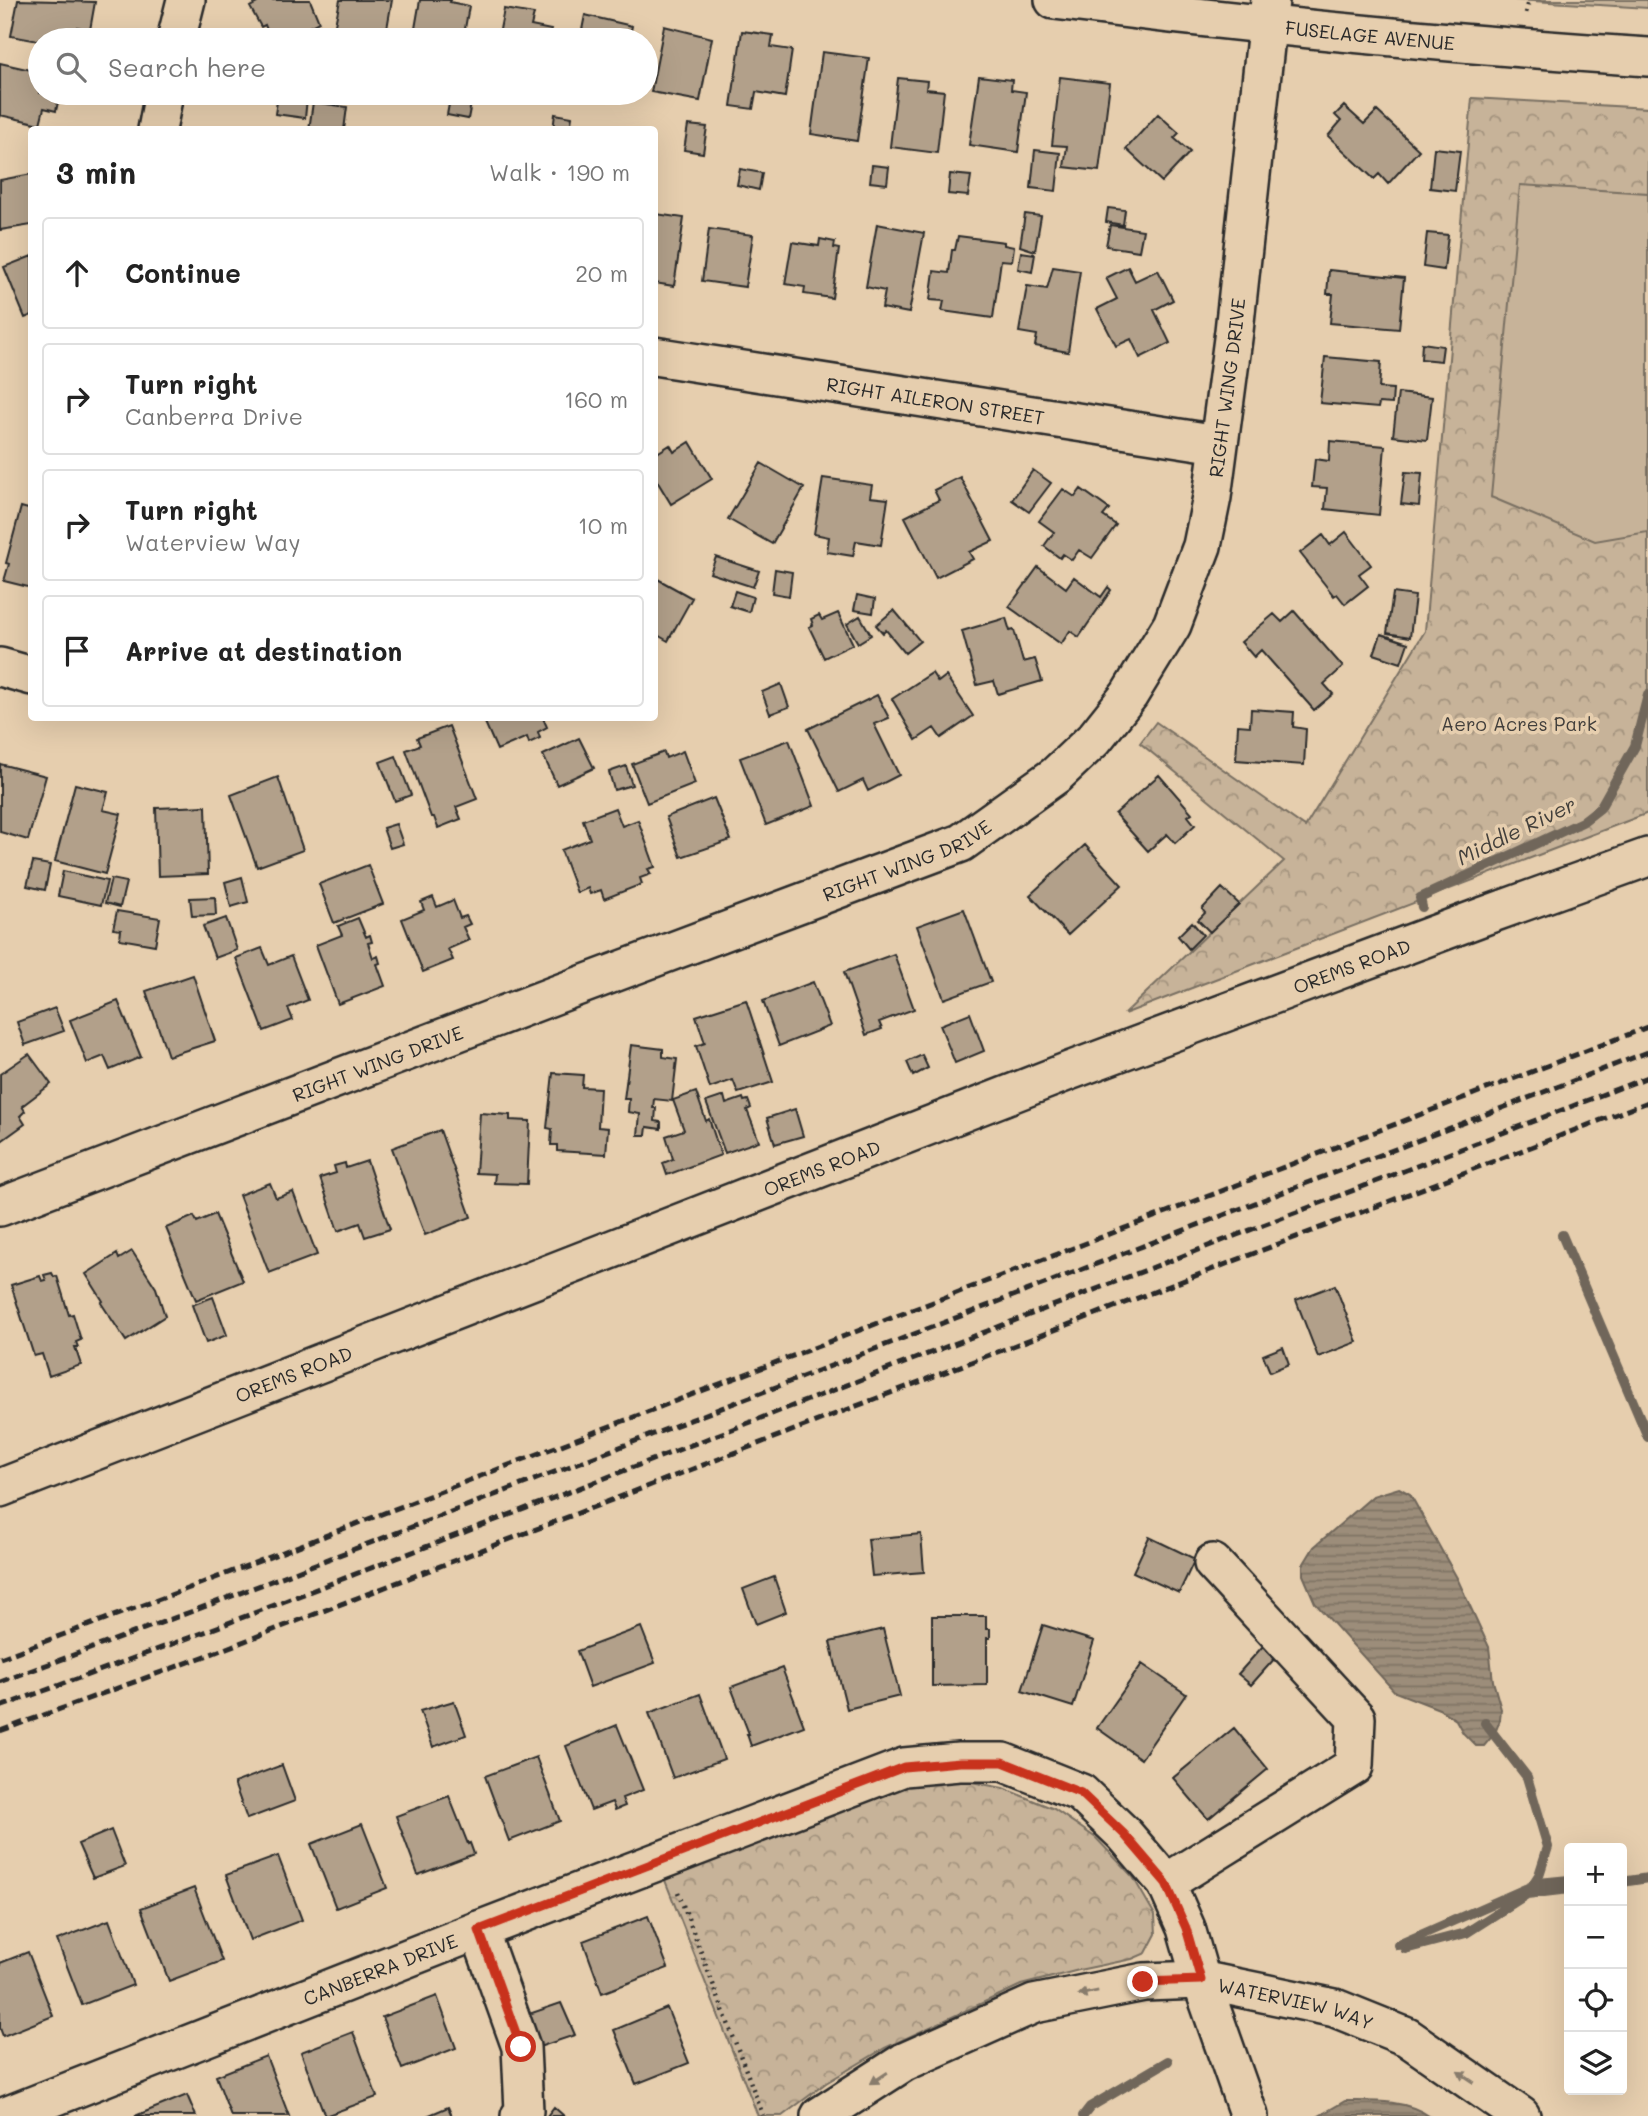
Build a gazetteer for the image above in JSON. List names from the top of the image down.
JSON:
{
  "streets": {
    "street": [
      "FUSELAGE AVENUE",
      "RIGHT WING DRIVE",
      "RIGHT AILERON STREET",
      "OREMS ROAD",
      "CANBERRA DRIVE",
      "WATERVIEW WAY"
    ]
  },
  "crossings": [
    ["FUSELAGE AVENUE", "RIGHT WING DRIVE"],
    ["RIGHT WING DRIVE", "RIGHT AILERON STREET"],
    ["CANBERRA DRIVE", "WATERVIEW WAY"]
  ],
  "one_way": ["WATERVIEW WAY"],
  "water": ["Middle River"],
  "parks": ["Aero Acres Park"],
  "page": {
    "search": "Search here",
    "heading": ["3 min", "Walk · 190 m"],
    "list": [
      ["Continue", "20 m"],
      ["Turn right", "Canberra Drive", "160 m"],
      ["Turn right", "Waterview Way", "10 m"],
      "Arrive at destination"
    ],
    "map_buttons": ["+", "−"]
  }
}
